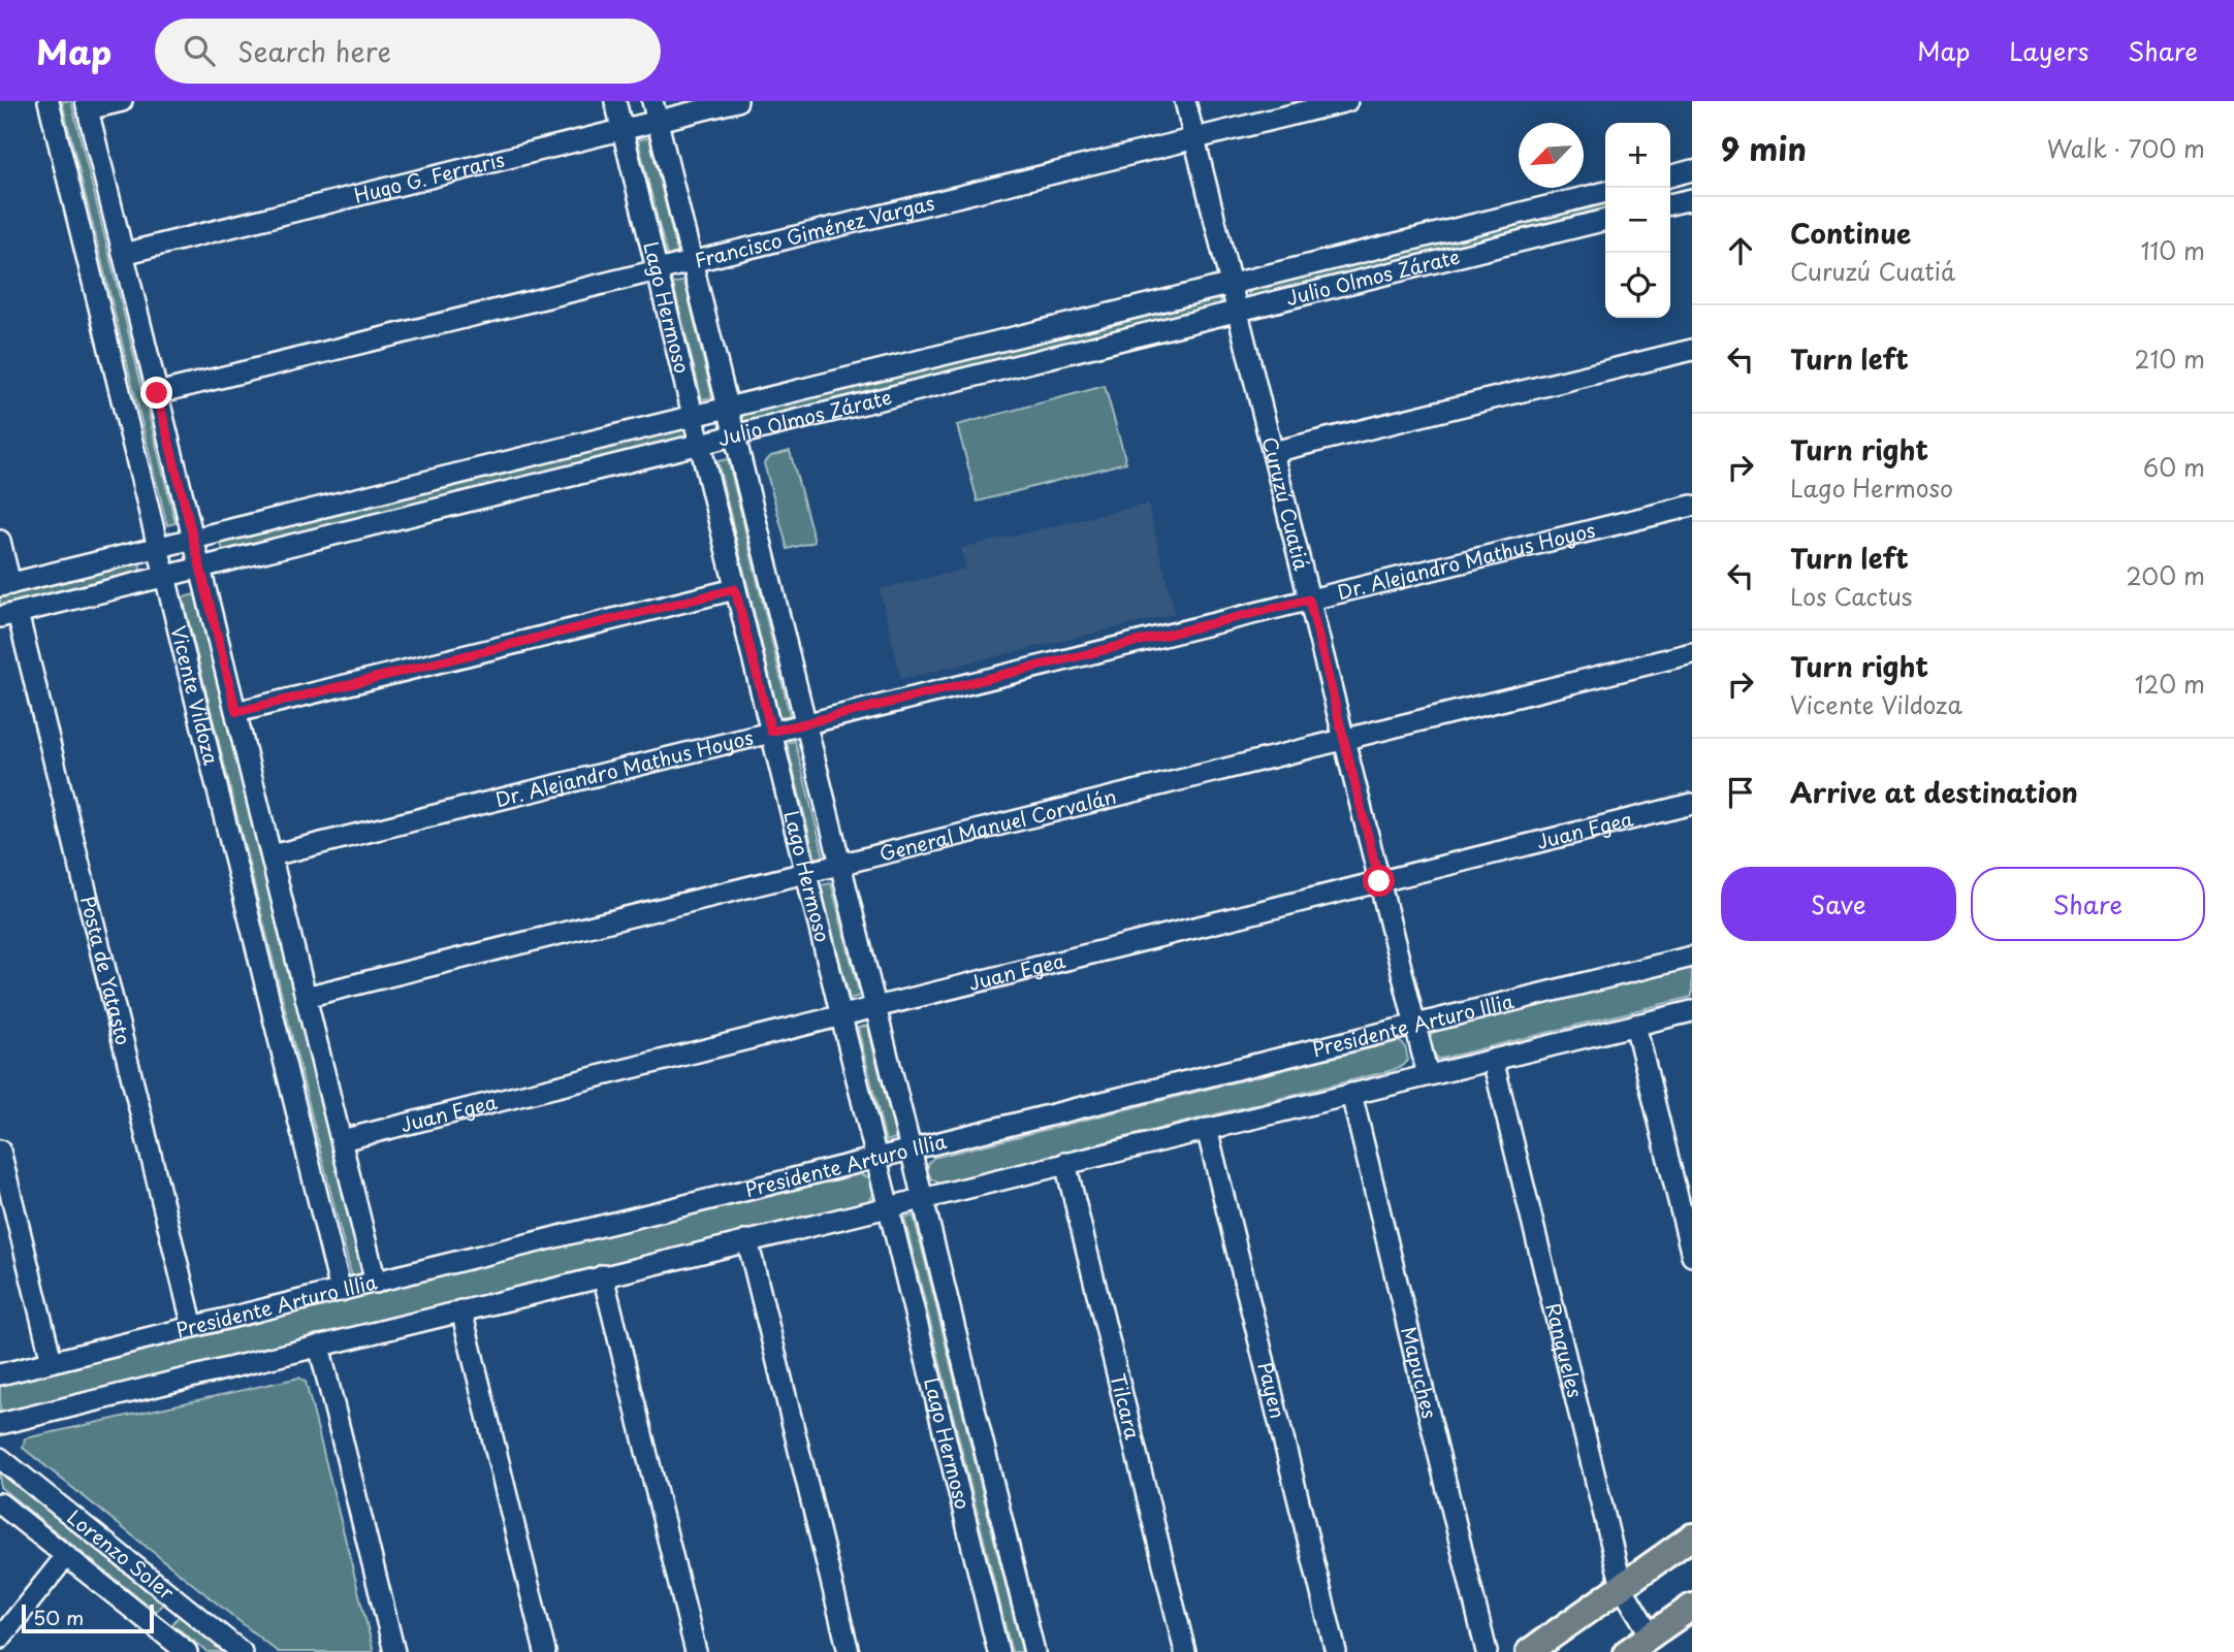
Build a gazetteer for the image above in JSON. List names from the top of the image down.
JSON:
{
  "streets": {
    "street": [
      "Hugo G. Ferraris",
      "Francisco Giménez Vargas",
      "Julio Olmos Zárate",
      "Lago Hermoso",
      "Curuzú Cuatiá",
      "Dr. Alejandro Mathus Hoyos",
      "Vicente Vildoza",
      "General Manuel Corvalán",
      "Juan Egea",
      "Posta de Yatasto",
      "Presidente Arturo Illia",
      "Ranqueles",
      "Mapuches",
      "Payen",
      "Tilcara",
      "Lorenzo Soler"
    ]
  },
  "crossings": [
    ["Hugo G. Ferraris", "Lago Hermoso"],
    ["Hugo G. Ferraris", "Vicente Vildoza"],
    ["Francisco Giménez Vargas", "Lago Hermoso"],
    ["Francisco Giménez Vargas", "Curuzú Cuatiá"],
    ["Francisco Giménez Vargas", "Vicente Vildoza"],
    ["Julio Olmos Zárate", "Lago Hermoso"],
    ["Julio Olmos Zárate", "Curuzú Cuatiá"],
    ["Julio Olmos Zárate", "Vicente Vildoza"],
    ["Julio Olmos Zárate", "Posta de Yatasto"],
    ["Lago Hermoso", "Dr. Alejandro Mathus Hoyos"],
    ["Lago Hermoso", "General Manuel Corvalán"],
    ["Lago Hermoso", "Juan Egea"],
    ["Lago Hermoso", "Presidente Arturo Illia"],
    ["Curuzú Cuatiá", "Dr. Alejandro Mathus Hoyos"],
    ["Curuzú Cuatiá", "General Manuel Corvalán"],
    ["Curuzú Cuatiá", "Juan Egea"],
    ["Curuzú Cuatiá", "Presidente Arturo Illia"],
    ["Dr. Alejandro Mathus Hoyos", "Vicente Vildoza"],
    ["Vicente Vildoza", "General Manuel Corvalán"],
    ["Vicente Vildoza", "Juan Egea"],
    ["Vicente Vildoza", "Presidente Arturo Illia"],
    ["Posta de Yatasto", "Presidente Arturo Illia"]
  ],
  "scale_bar": "50 m",
  "north": "bottom left",
  "page": {
    "header": "Map",
    "search": "Search here",
    "nav": ["Map", "Layers", "Share"],
    "heading": ["9 min", "Walk · 700 m"],
    "map_buttons": ["+", "−"],
    "list": [
      ["Continue", "Curuzú Cuatiá", "110 m"],
      ["Turn left", "210 m"],
      ["Turn right", "Lago Hermoso", "60 m"],
      ["Turn left", "Los Cactus", "200 m"],
      ["Turn right", "Vicente Vildoza", "120 m"],
      "Arrive at destination"
    ],
    "buttons": ["Save", "Share"],
    "scale": "50 m"
  }
}
